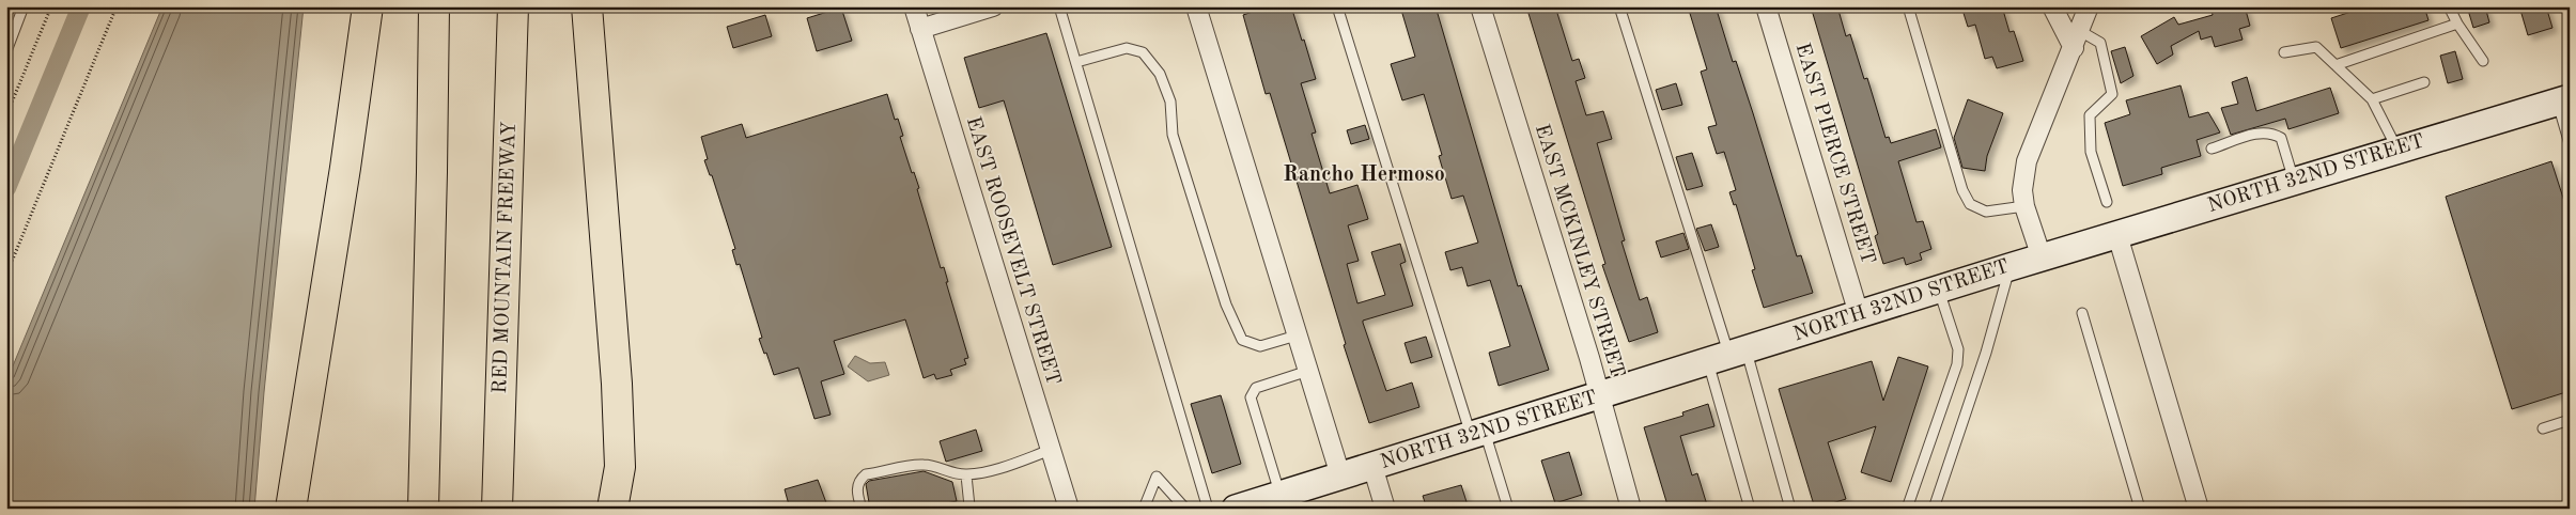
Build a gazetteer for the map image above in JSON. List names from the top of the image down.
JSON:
{
  "streets": {
    "highway": ["RED MOUNTAIN FREEWAY"],
    "main road": ["NORTH 32ND STREET"],
    "street": ["EAST PIERCE STREET", "EAST ROOSEVELT STREET", "EAST MCKINLEY STREET"]
  },
  "crossings": [
    ["EAST PIERCE STREET", "NORTH 32ND STREET"],
    ["NORTH 32ND STREET", "EAST MCKINLEY STREET"]
  ],
  "districts": ["Rancho Hermoso"]
}
